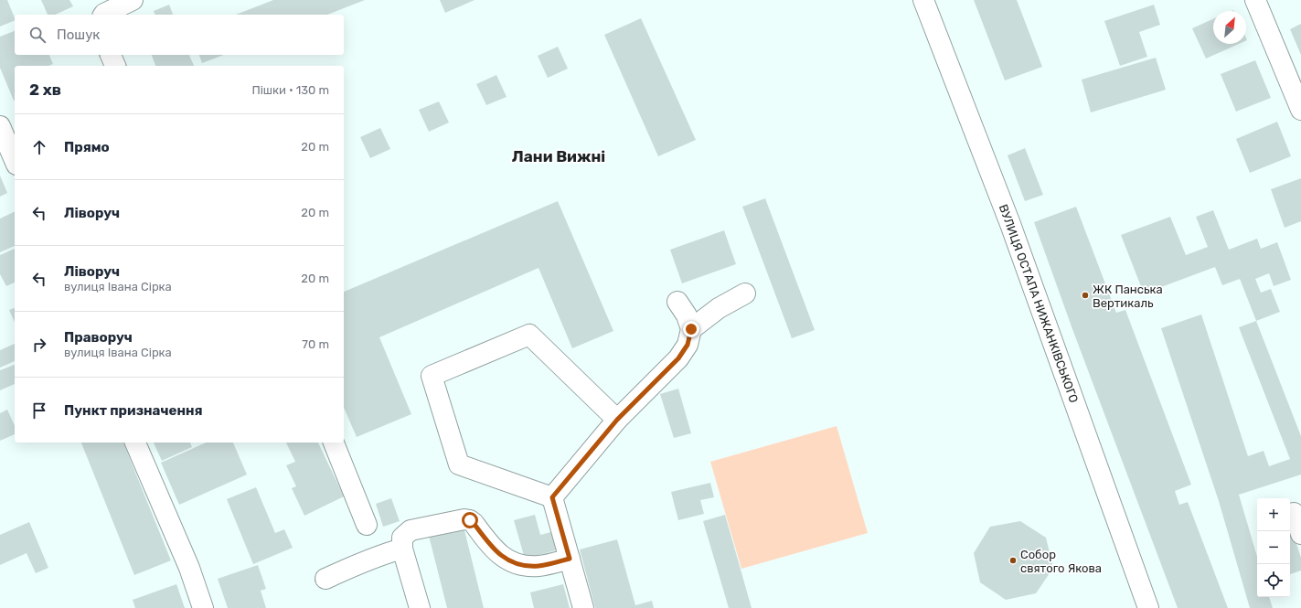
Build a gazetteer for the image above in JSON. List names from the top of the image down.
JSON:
{
  "streets": {
    "street": ["ВУЛИЦЯ ОСТАПА НИЖАНКІВСЬКОГО"]
  },
  "districts": ["Лани Вижні"],
  "places": ["ЖК Панська Вертикаль", "Собор святого Якова"],
  "north": "top right",
  "page": {
    "search": "Пошук",
    "heading": ["2 хв", "Пішки · 130 m"],
    "list": [
      ["Прямо", "20 m"],
      ["Ліворуч", "20 m"],
      ["Ліворуч", "вулиця Івана Сірка", "20 m"],
      ["Праворуч", "вулиця Івана Сірка", "70 m"],
      "Пункт призначення"
    ],
    "map_buttons": ["+", "−"]
  }
}
